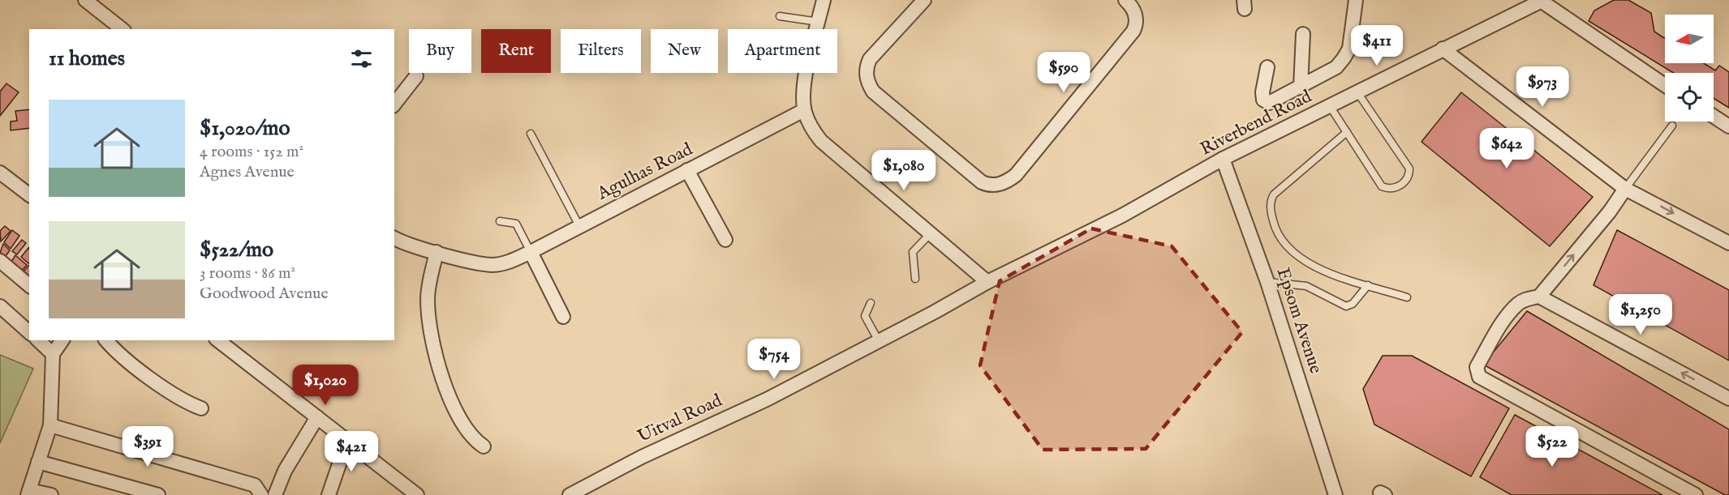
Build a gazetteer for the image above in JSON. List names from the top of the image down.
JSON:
{
  "streets": {
    "street": [
      "Riverbend Road",
      "Agulhas Road",
      "Epsom Avenue",
      "Uitval Road"
    ]
  },
  "crossings": [
    ["Riverbend Road", "Epsom Avenue"],
    ["Riverbend Road", "Uitval Road"]
  ],
  "north": "left",
  "page": {
    "price": [
      "$411",
      "$590",
      "$973",
      "$642",
      "$1,080",
      "$1,250",
      "$754",
      "$1,020",
      "$391",
      "$522",
      "$421"
    ],
    "chip": [
      "Buy",
      "Rent",
      "Filters",
      "New",
      "Apartment"
    ],
    "heading": "11 homes",
    "list": [
      {
        "name": "$1,020/mo",
        "note": "4 rooms · 152 m² · Agnes Avenue"
      },
      {
        "name": "$522/mo",
        "note": "3 rooms · 86 m² · Goodwood Avenue"
      }
    ]
  }
}
